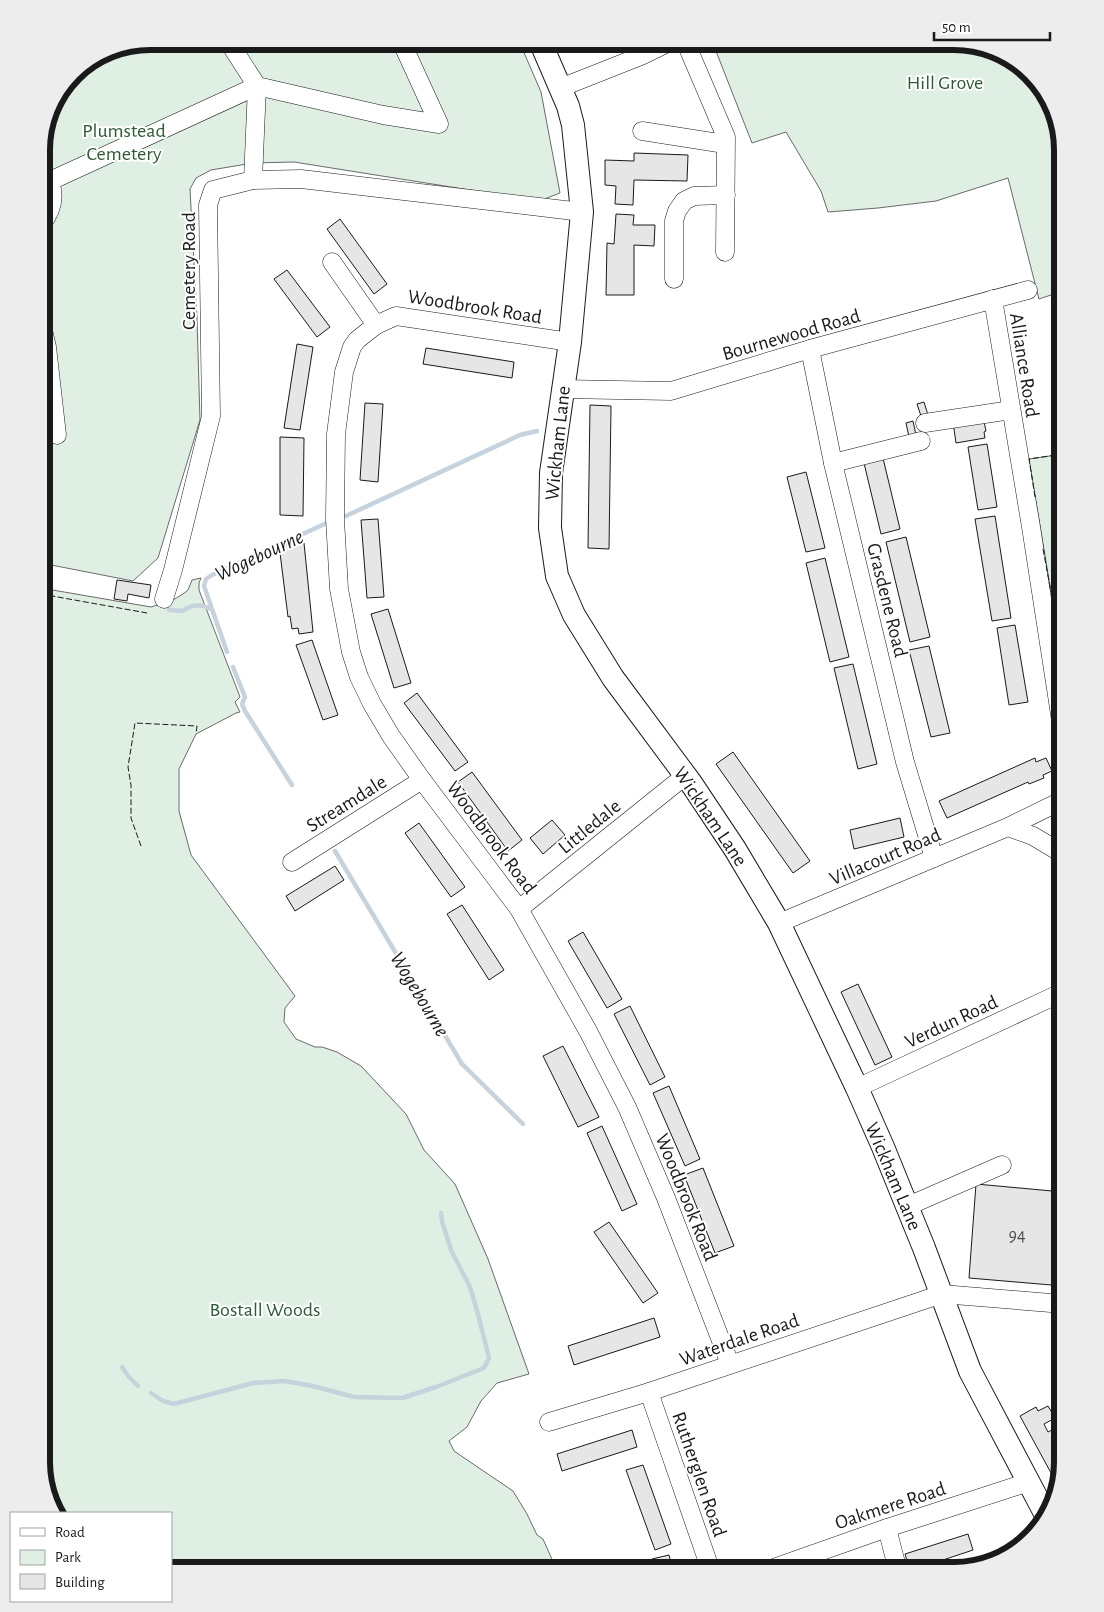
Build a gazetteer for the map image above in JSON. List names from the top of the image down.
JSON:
{
  "streets": {
    "main road": ["Wickham Lane"],
    "street": [
      "Cemetery Road",
      "Woodbrook Road",
      "Bournewood Road",
      "Alliance Road",
      "Grasdene Road",
      "Streamdale",
      "Littledale",
      "Villacourt Road",
      "Verdun Road",
      "Waterdale Road",
      "Rutherglen Road",
      "Oakmere Road"
    ]
  },
  "crossings": [
    ["Cemetery Road", "Wickham Lane"],
    ["Woodbrook Road", "Wickham Lane"],
    ["Woodbrook Road", "Streamdale"],
    ["Woodbrook Road", "Littledale"],
    ["Woodbrook Road", "Waterdale Road"],
    ["Bournewood Road", "Alliance Road"],
    ["Bournewood Road", "Wickham Lane"],
    ["Bournewood Road", "Grasdene Road"],
    ["Wickham Lane", "Littledale"],
    ["Wickham Lane", "Villacourt Road"],
    ["Wickham Lane", "Verdun Road"],
    ["Wickham Lane", "Waterdale Road"],
    ["Wickham Lane", "Oakmere Road"],
    ["Grasdene Road", "Villacourt Road"],
    ["Waterdale Road", "Rutherglen Road"]
  ],
  "water": ["Wogebourne"],
  "parks": ["Hill Grove", "Plumstead Cemetery", "Bostall Woods"],
  "house_numbers": ["94"],
  "legend": ["Road", "Park", "Building"],
  "scale_bar": "50 m"
}
